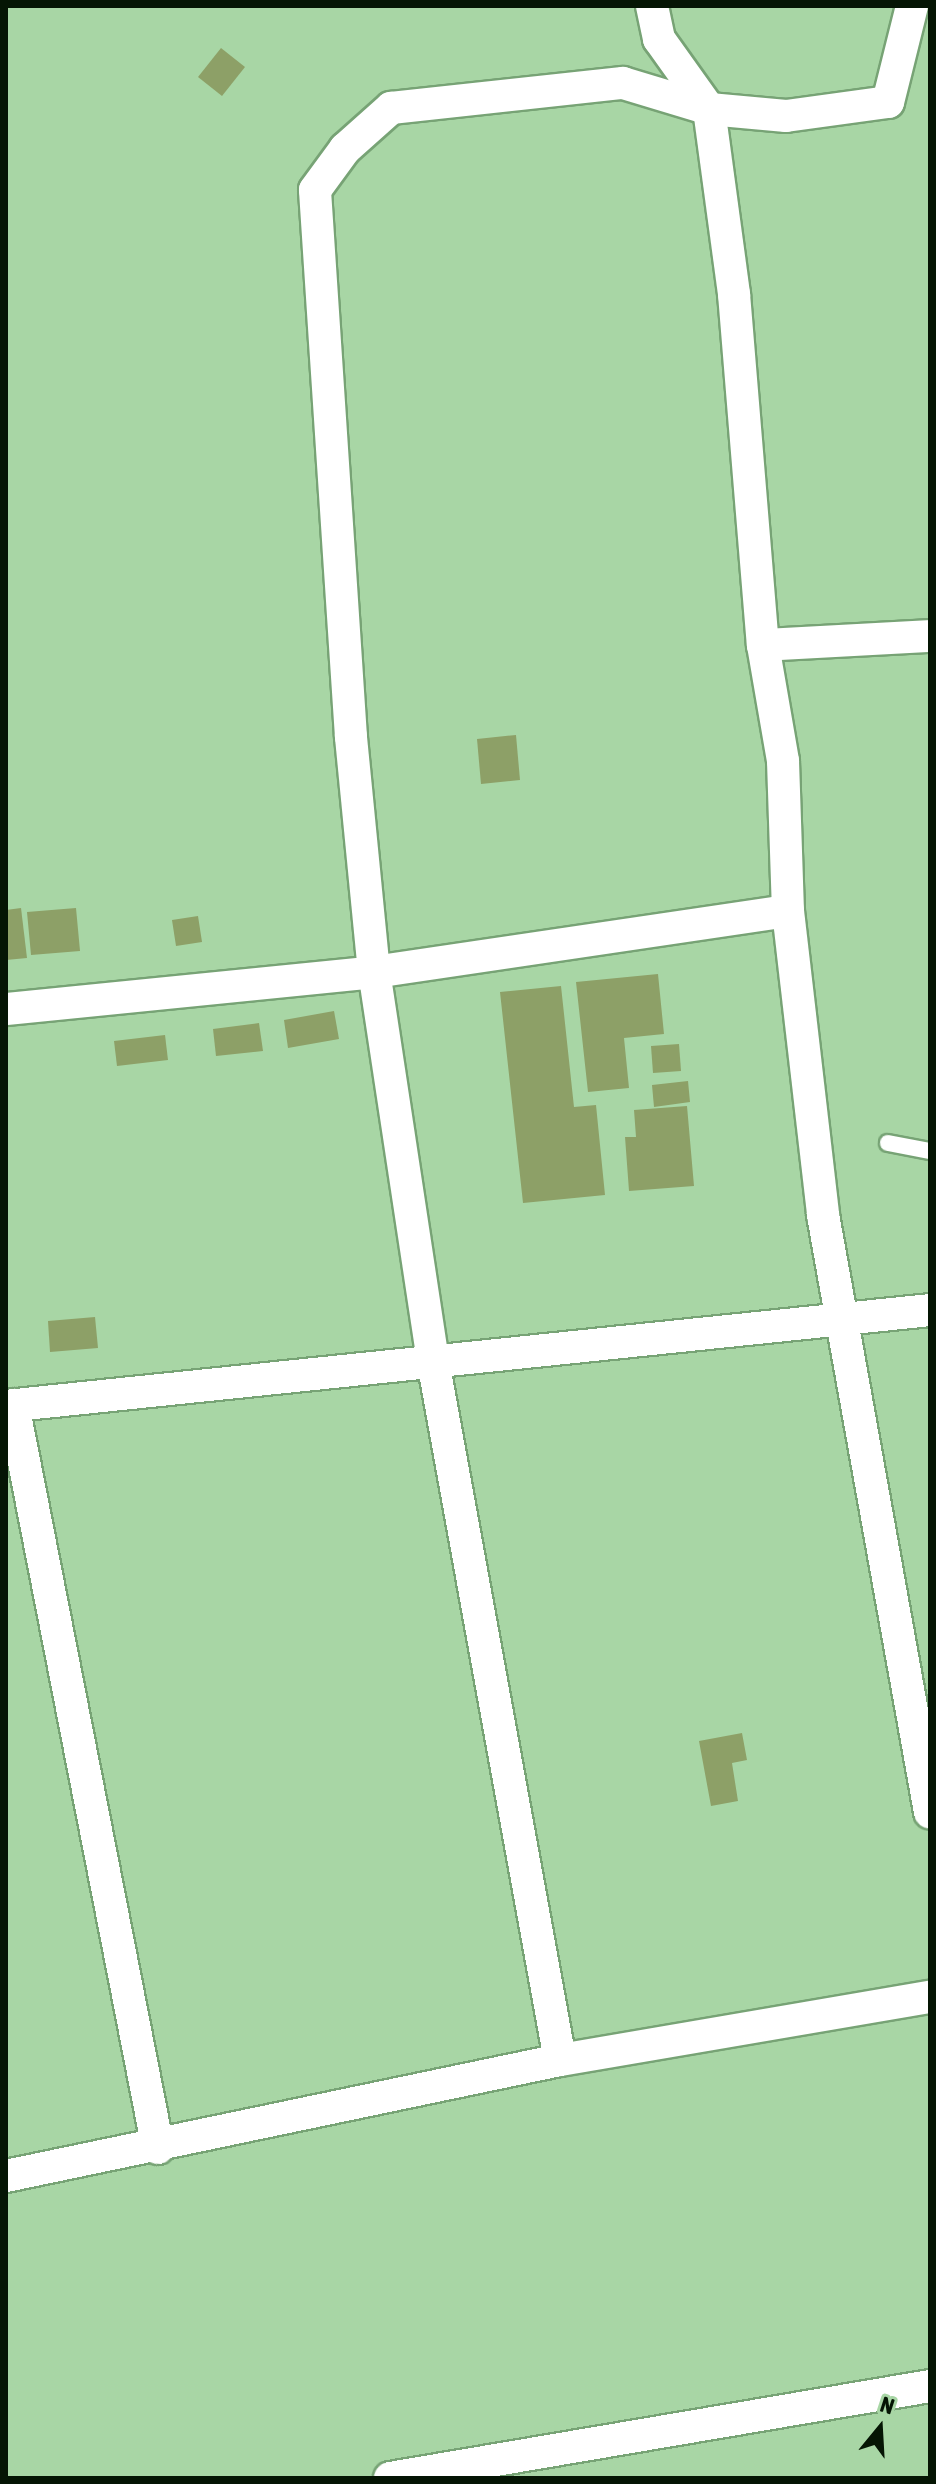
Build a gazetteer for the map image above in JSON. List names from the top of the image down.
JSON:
{
  "north": "top"
}
